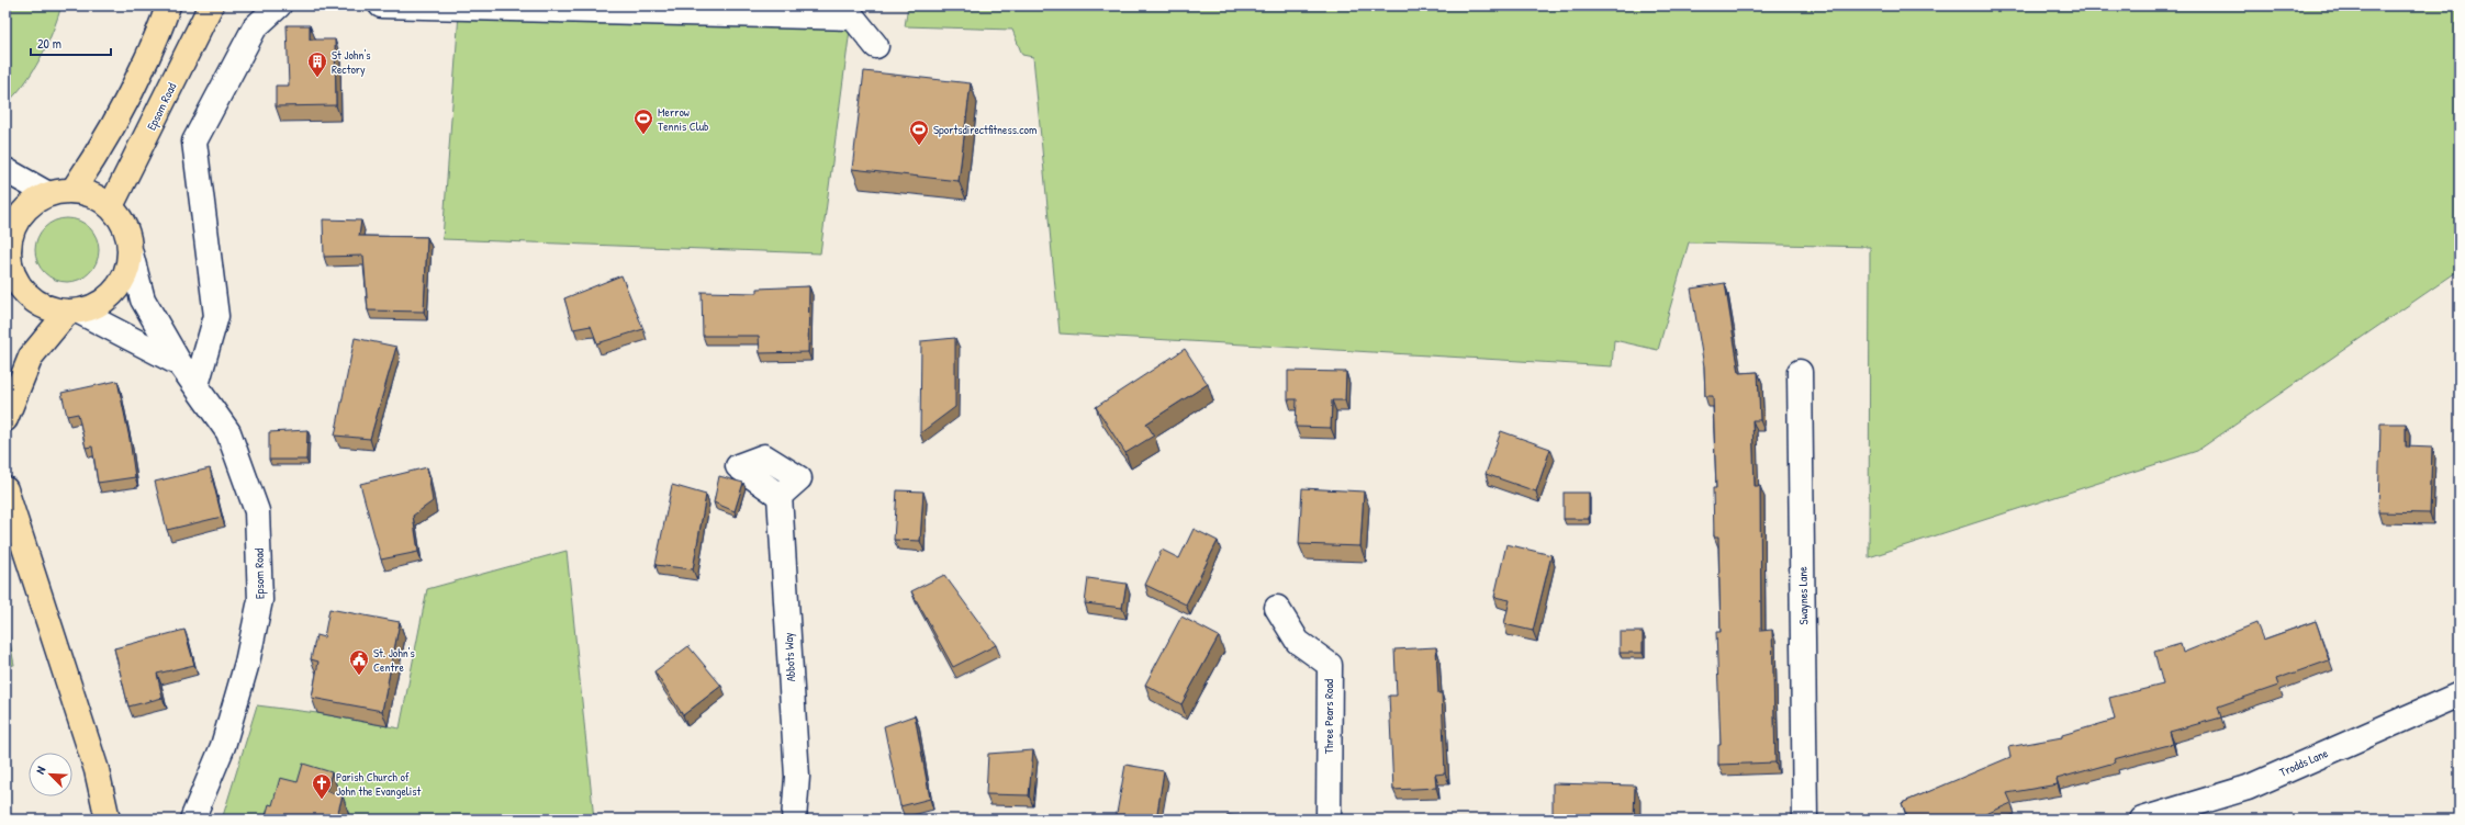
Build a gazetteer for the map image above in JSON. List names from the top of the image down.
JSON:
{
  "streets": {
    "main road": ["Epsom Road"],
    "street": [
      "Swaynes Lane",
      "Abbots Way",
      "Three Pears Road",
      "Trodds Lane"
    ]
  },
  "places": {
    "building": ["St John's Rectory"],
    "sports": ["Merrow Tennis Club", "Sportsdirectfitness.com"],
    "public building": ["St. John's Centre"],
    "church": ["Parish Church of John the Evangelist"]
  },
  "scale_bar": "20 m",
  "north": "top left"
}
